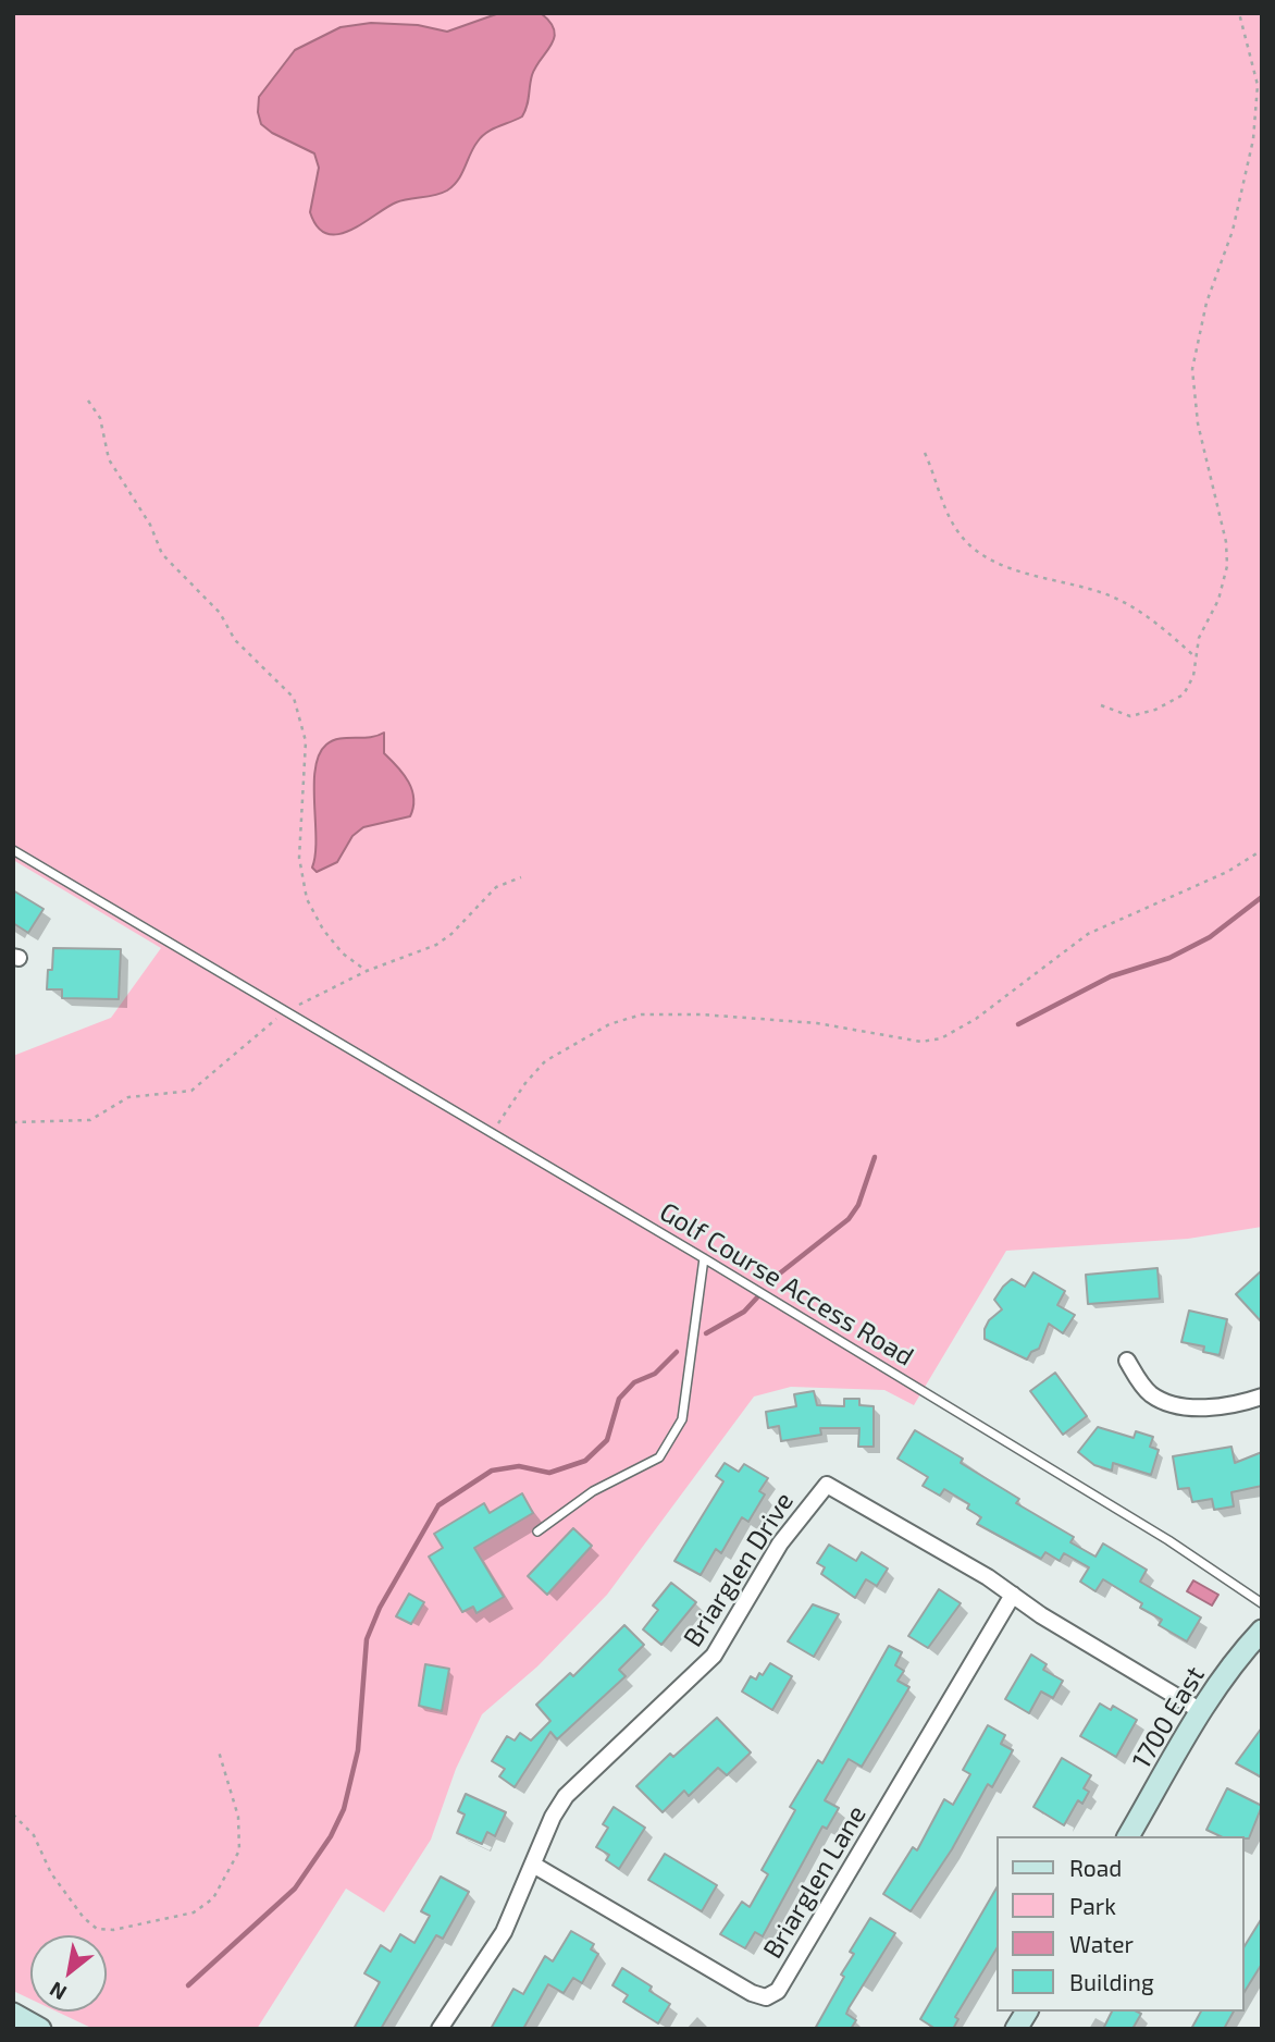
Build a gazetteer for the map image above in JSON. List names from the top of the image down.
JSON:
{
  "streets": {
    "main road": ["1700 East"],
    "street": ["Briarglen Drive", "Briarglen Lane"],
    "lane": ["Golf Course Access Road"]
  },
  "crossings": [
    ["Briarglen Drive", "1700 East"],
    ["Briarglen Drive", "Briarglen Lane"]
  ],
  "legend": [
    "Road",
    "Park",
    "Water",
    "Building"
  ],
  "north": "bottom left"
}
